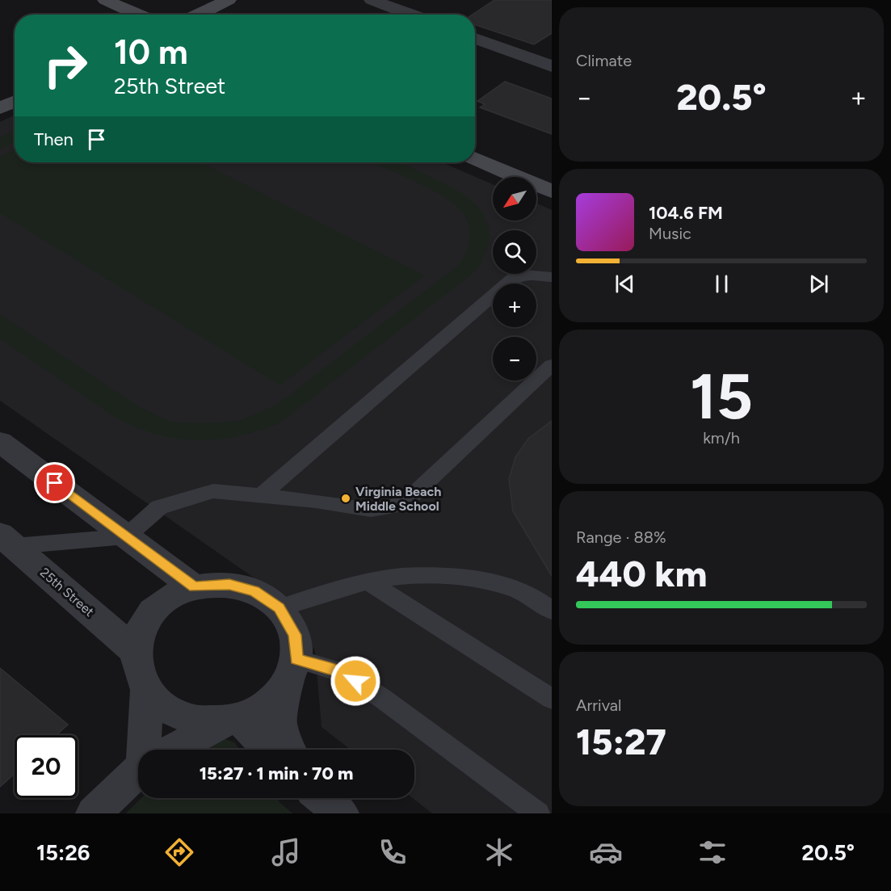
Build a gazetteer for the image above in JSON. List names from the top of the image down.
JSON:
{
  "streets": {
    "street": ["25th Street"]
  },
  "places": ["Virginia Beach Middle School"],
  "north": "bottom left",
  "page": {
    "tile": [
      "Climate",
      ["15", "km/h"],
      ["Range · 88%", "440 km"],
      ["Arrival", "15:27"]
    ],
    "turn": ["10 m", "25th Street"],
    "heat": ["−", "20.5°", "+"],
    "then": "Then",
    "map_buttons": ["+", "−"],
    "song": ["104.6 FM", "Music"],
    "limit": "20",
    "trip": "15:27 · 1 min · 70 m",
    "tabs": ["15:26", "20.5°"]
  }
}
